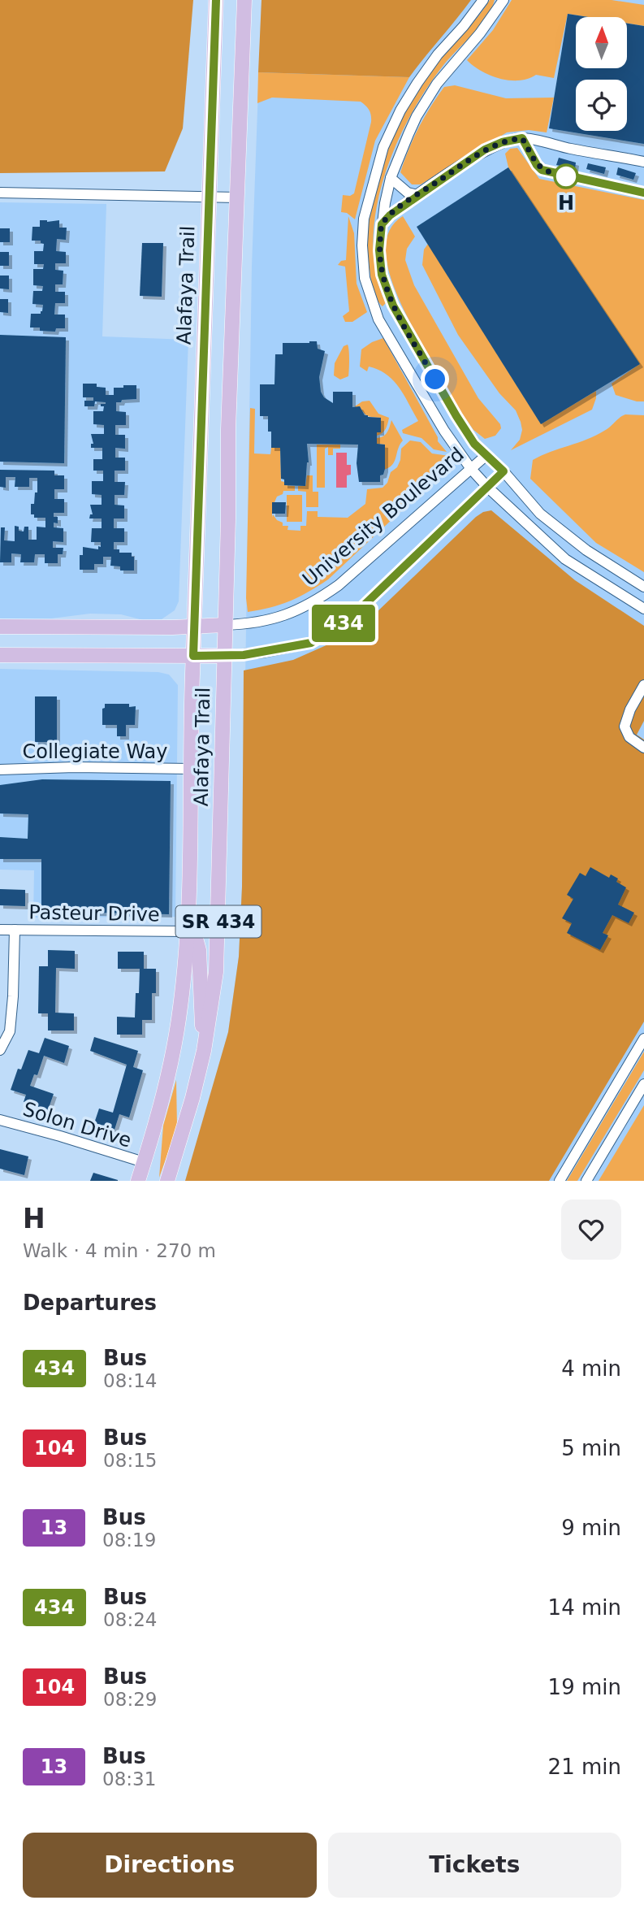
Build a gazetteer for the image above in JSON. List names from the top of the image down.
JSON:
{
  "streets": {
    "main road": ["Alafaya Trail", "University Boulevard", "SR 434"],
    "street": ["Collegiate Way", "Pasteur Drive", "Solon Drive"]
  },
  "crossings": [
    ["Alafaya Trail", "University Boulevard"],
    ["Alafaya Trail", "Collegiate Way"],
    ["Alafaya Trail", "Pasteur Drive"],
    ["Alafaya Trail", "Solon Drive"]
  ],
  "places": ["H"],
  "lines": ["bus line 434"],
  "north": "top",
  "page": {
    "on_map": "434",
    "heading": [
      ["H", "Walk · 4 min · 270 m"],
      "Departures"
    ],
    "list": [
      {
        "mark": "434",
        "name": "Bus",
        "note": "08:14",
        "value": "4 min"
      },
      {
        "mark": "104",
        "name": "Bus",
        "note": "08:15",
        "value": "5 min"
      },
      {
        "mark": "13",
        "name": "Bus",
        "note": "08:19",
        "value": "9 min"
      },
      {
        "mark": "434",
        "name": "Bus",
        "note": "08:24",
        "value": "14 min"
      },
      {
        "mark": "104",
        "name": "Bus",
        "note": "08:29",
        "value": "19 min"
      },
      {
        "mark": "13",
        "name": "Bus",
        "note": "08:31",
        "value": "21 min"
      }
    ],
    "buttons": ["Directions", "Tickets"]
  }
}
